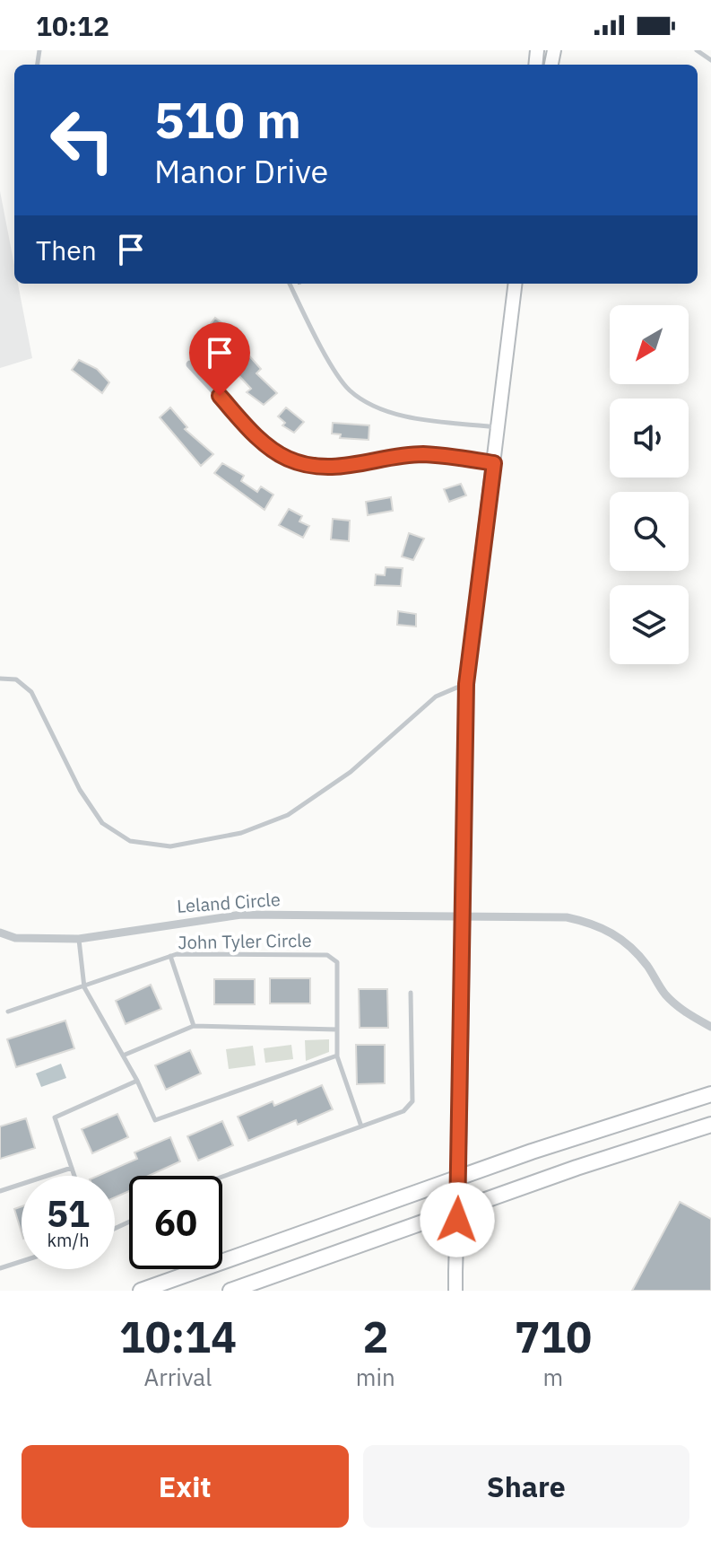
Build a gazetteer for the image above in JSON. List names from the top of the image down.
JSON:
{
  "streets": {
    "street": ["Leland Circle"],
    "lane": ["John Tyler Circle"]
  },
  "north": "bottom left",
  "page": {
    "status": "10:12",
    "turn": ["510 m", "Manor Drive"],
    "then": "Then",
    "speed": "51 km/h",
    "limit": "60",
    "eta": [
      "10:14",
      "Arrival",
      "2",
      "min",
      "710",
      "m"
    ],
    "buttons": ["Exit", "Share"]
  }
}
